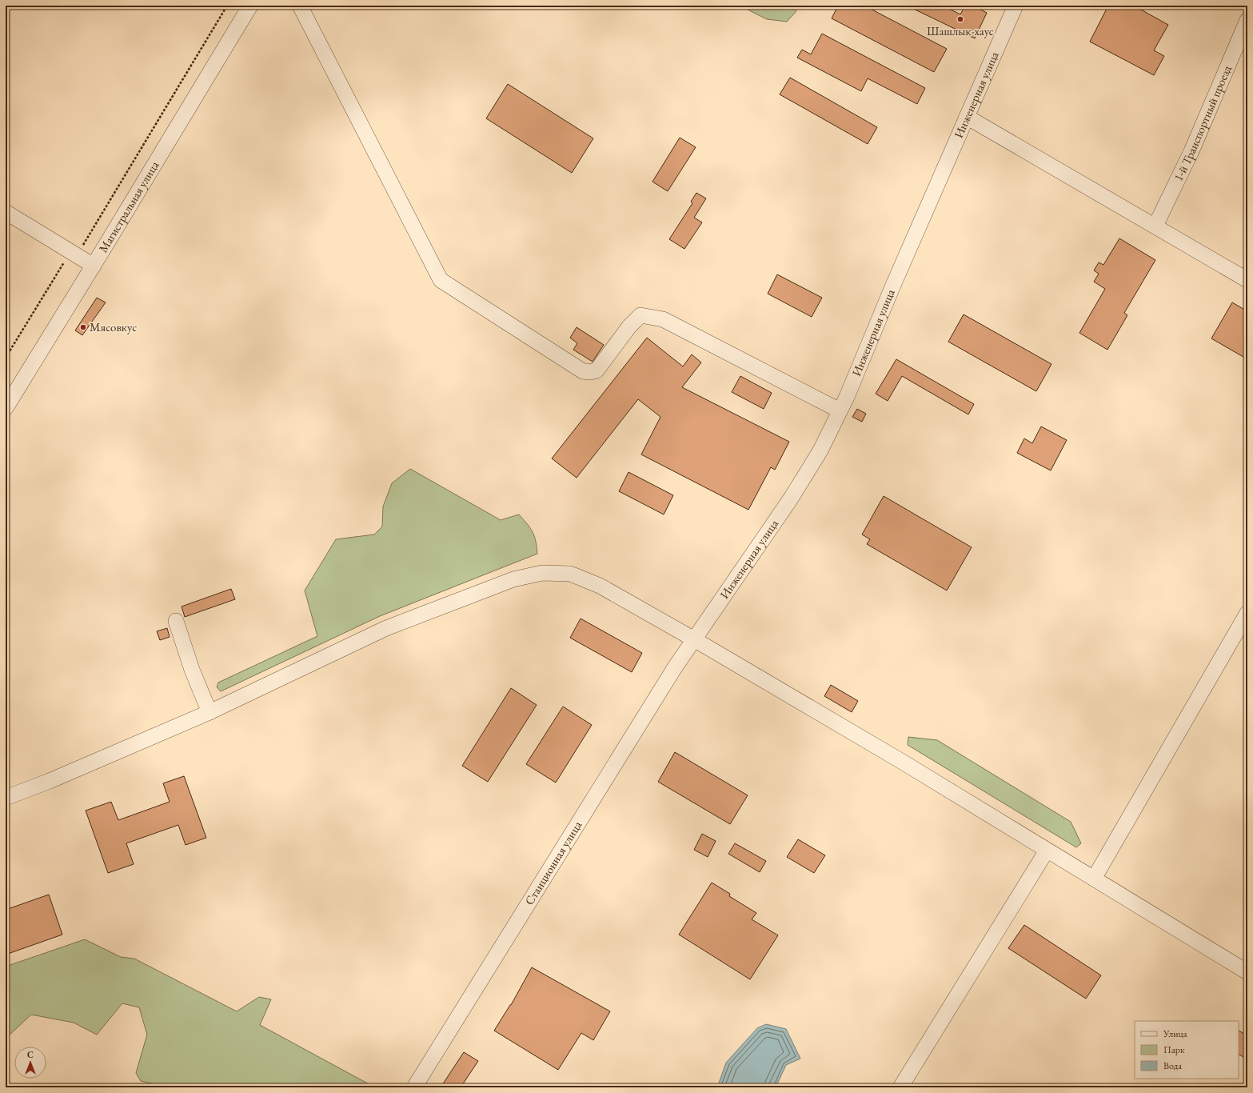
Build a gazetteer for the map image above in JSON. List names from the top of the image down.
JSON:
{
  "streets": {
    "street": [
      "Инженерная улица",
      "1-й Транспортный проезд",
      "Магистральная улица",
      "Станционная улица"
    ]
  },
  "crossings": [
    ["Инженерная улица", "Станционная улица"]
  ],
  "places": ["Шашлык-хаус", "Мясовкус"],
  "legend": ["Улица", "Парк", "Вода"],
  "north": "top"
}
